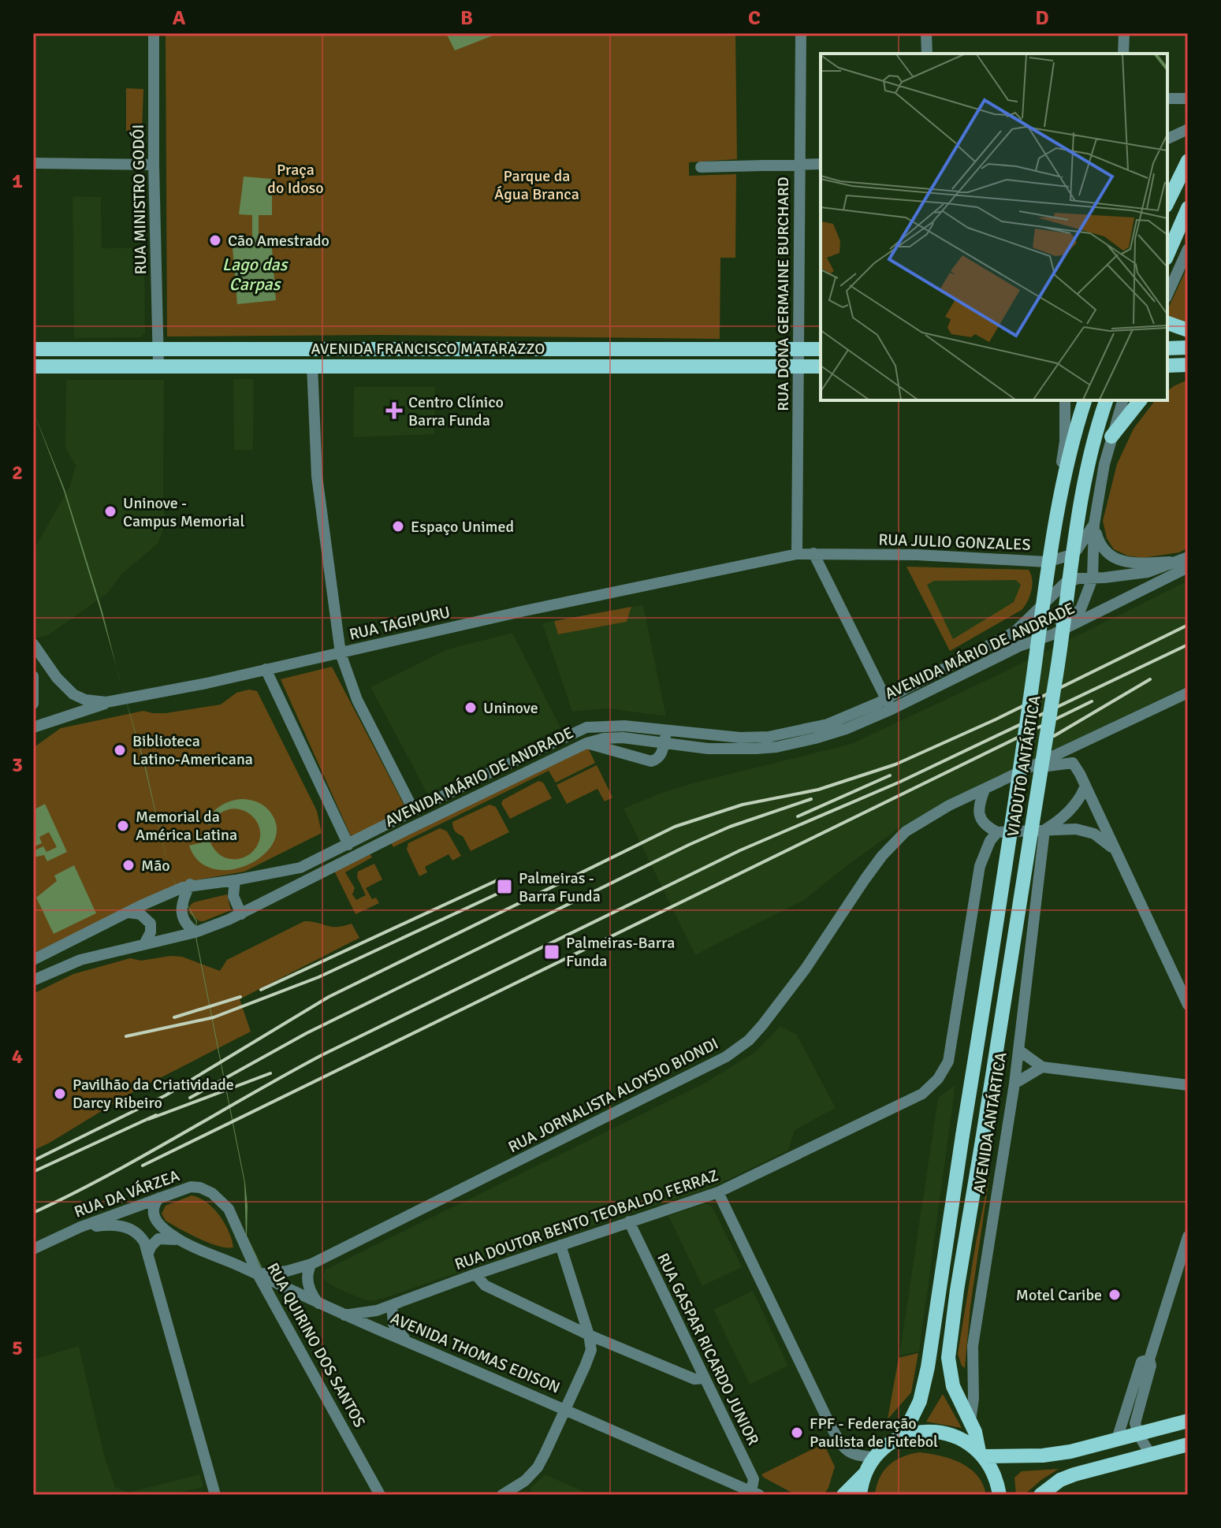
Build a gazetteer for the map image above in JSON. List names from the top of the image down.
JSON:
{
  "streets": {
    "main road": ["AVENIDA FRANCISCO MATARAZZO", "VIADUTO ANTÁRTICA", "AVENIDA ANTÁRTICA"],
    "street": [
      "RUA MINISTRO GODÓI",
      "RUA DONA GERMAINE BURCHARD",
      "RUA JULIO GONZALES",
      "RUA TAGIPURU",
      "AVENIDA MÁRIO DE ANDRADE",
      "RUA JORNALISTA ALOYSIO BIONDI",
      "RUA DA VÁRZEA",
      "RUA DOUTOR BENTO TEOBALDO FERRAZ",
      "RUA QUIRINO DOS SANTOS",
      "RUA GASPAR RICARDO JUNIOR",
      "AVENIDA THOMAS EDISON"
    ]
  },
  "crossings": [
    ["RUA MINISTRO GODÓI", "AVENIDA FRANCISCO MATARAZZO"],
    ["RUA DONA GERMAINE BURCHARD", "AVENIDA FRANCISCO MATARAZZO"],
    ["RUA DONA GERMAINE BURCHARD", "RUA JULIO GONZALES"],
    ["RUA DONA GERMAINE BURCHARD", "RUA TAGIPURU"],
    ["RUA JULIO GONZALES", "RUA TAGIPURU"],
    ["VIADUTO ANTÁRTICA", "AVENIDA ANTÁRTICA"],
    ["RUA JORNALISTA ALOYSIO BIONDI", "RUA QUIRINO DOS SANTOS"],
    ["RUA JORNALISTA ALOYSIO BIONDI", "AVENIDA THOMAS EDISON"],
    ["RUA DA VÁRZEA", "RUA QUIRINO DOS SANTOS"],
    ["RUA DA VÁRZEA", "AVENIDA THOMAS EDISON"],
    ["RUA DOUTOR BENTO TEOBALDO FERRAZ", "RUA GASPAR RICARDO JUNIOR"],
    ["RUA DOUTOR BENTO TEOBALDO FERRAZ", "AVENIDA THOMAS EDISON"],
    ["RUA QUIRINO DOS SANTOS", "AVENIDA THOMAS EDISON"],
    ["RUA GASPAR RICARDO JUNIOR", "AVENIDA THOMAS EDISON"]
  ],
  "water": ["Lago das Carpas"],
  "parks": ["Praça do Idoso", "Parque da Água Branca"],
  "places": {
    "other": [
      "Cão Amestrado",
      "Uninove - Campus Memorial",
      "Espaço Unimed",
      "Uninove",
      "Biblioteca Latino-Americana",
      "Memorial da América Latina",
      "Mão",
      "Pavilhão da Criatividade Darcy Ribeiro",
      "Motel Caribe",
      "FPF - Federação Paulista de Futebol"
    ],
    "health": ["Centro Clínico Barra Funda"],
    "transit": ["Palmeiras - Barra Funda", "Palmeiras-Barra Funda"]
  },
  "grid": {
    "columns": [
      "A",
      "B",
      "C",
      "D"
    ],
    "rows": [
      "1",
      "2",
      "3",
      "4",
      "5"
    ]
  }
}
